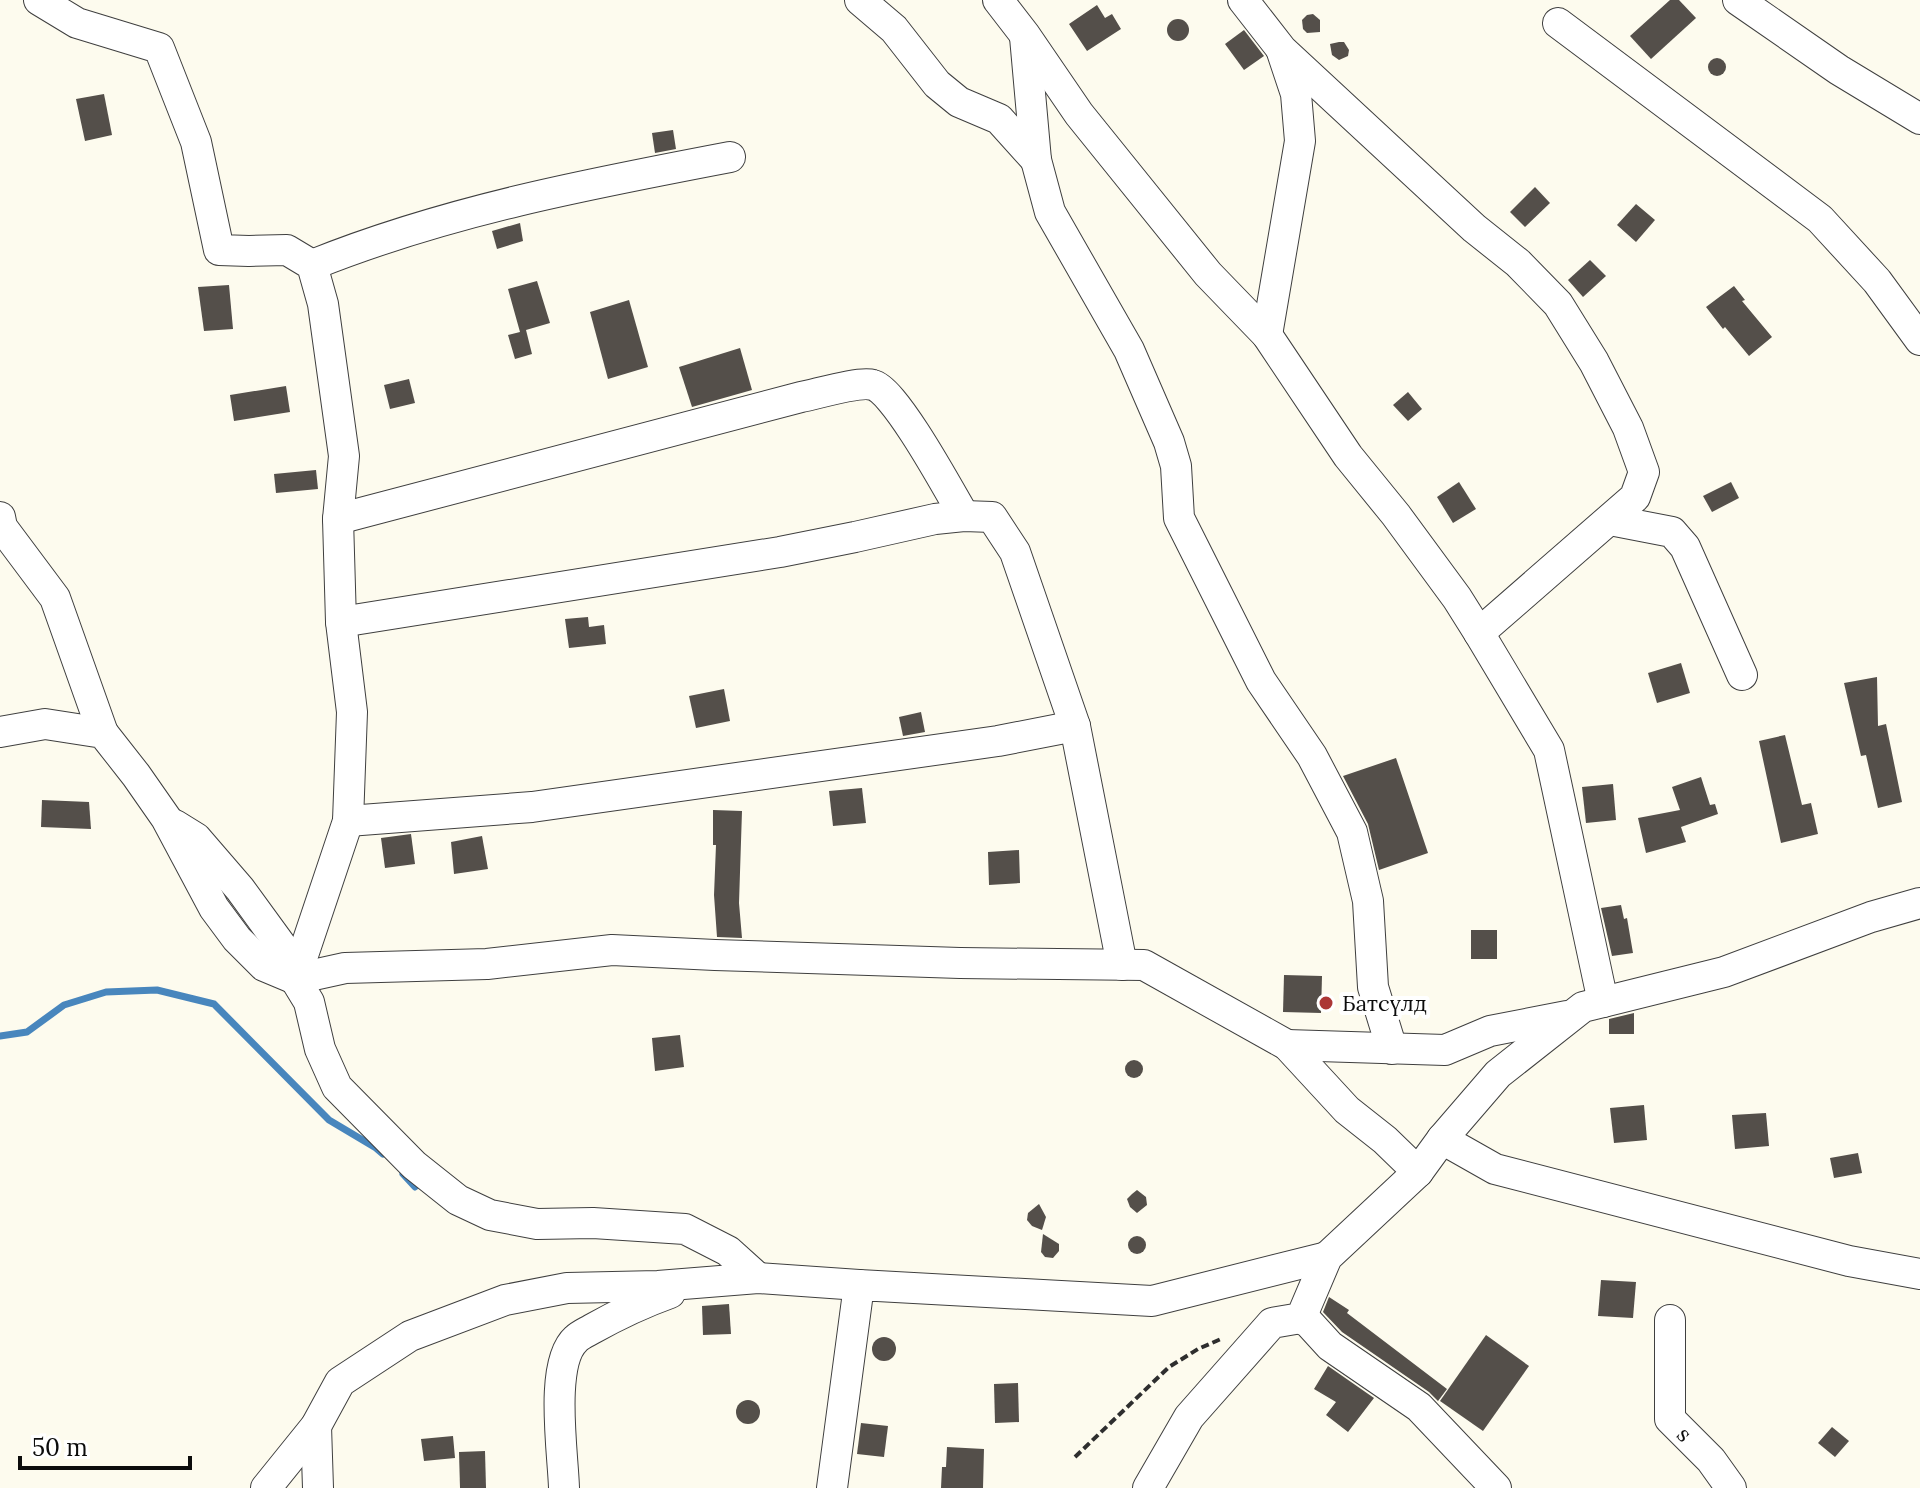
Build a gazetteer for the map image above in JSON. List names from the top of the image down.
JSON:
{
  "streets": {
    "street": ["s"]
  },
  "places": ["Батсүлд"],
  "scale_bar": "50 m"
}
